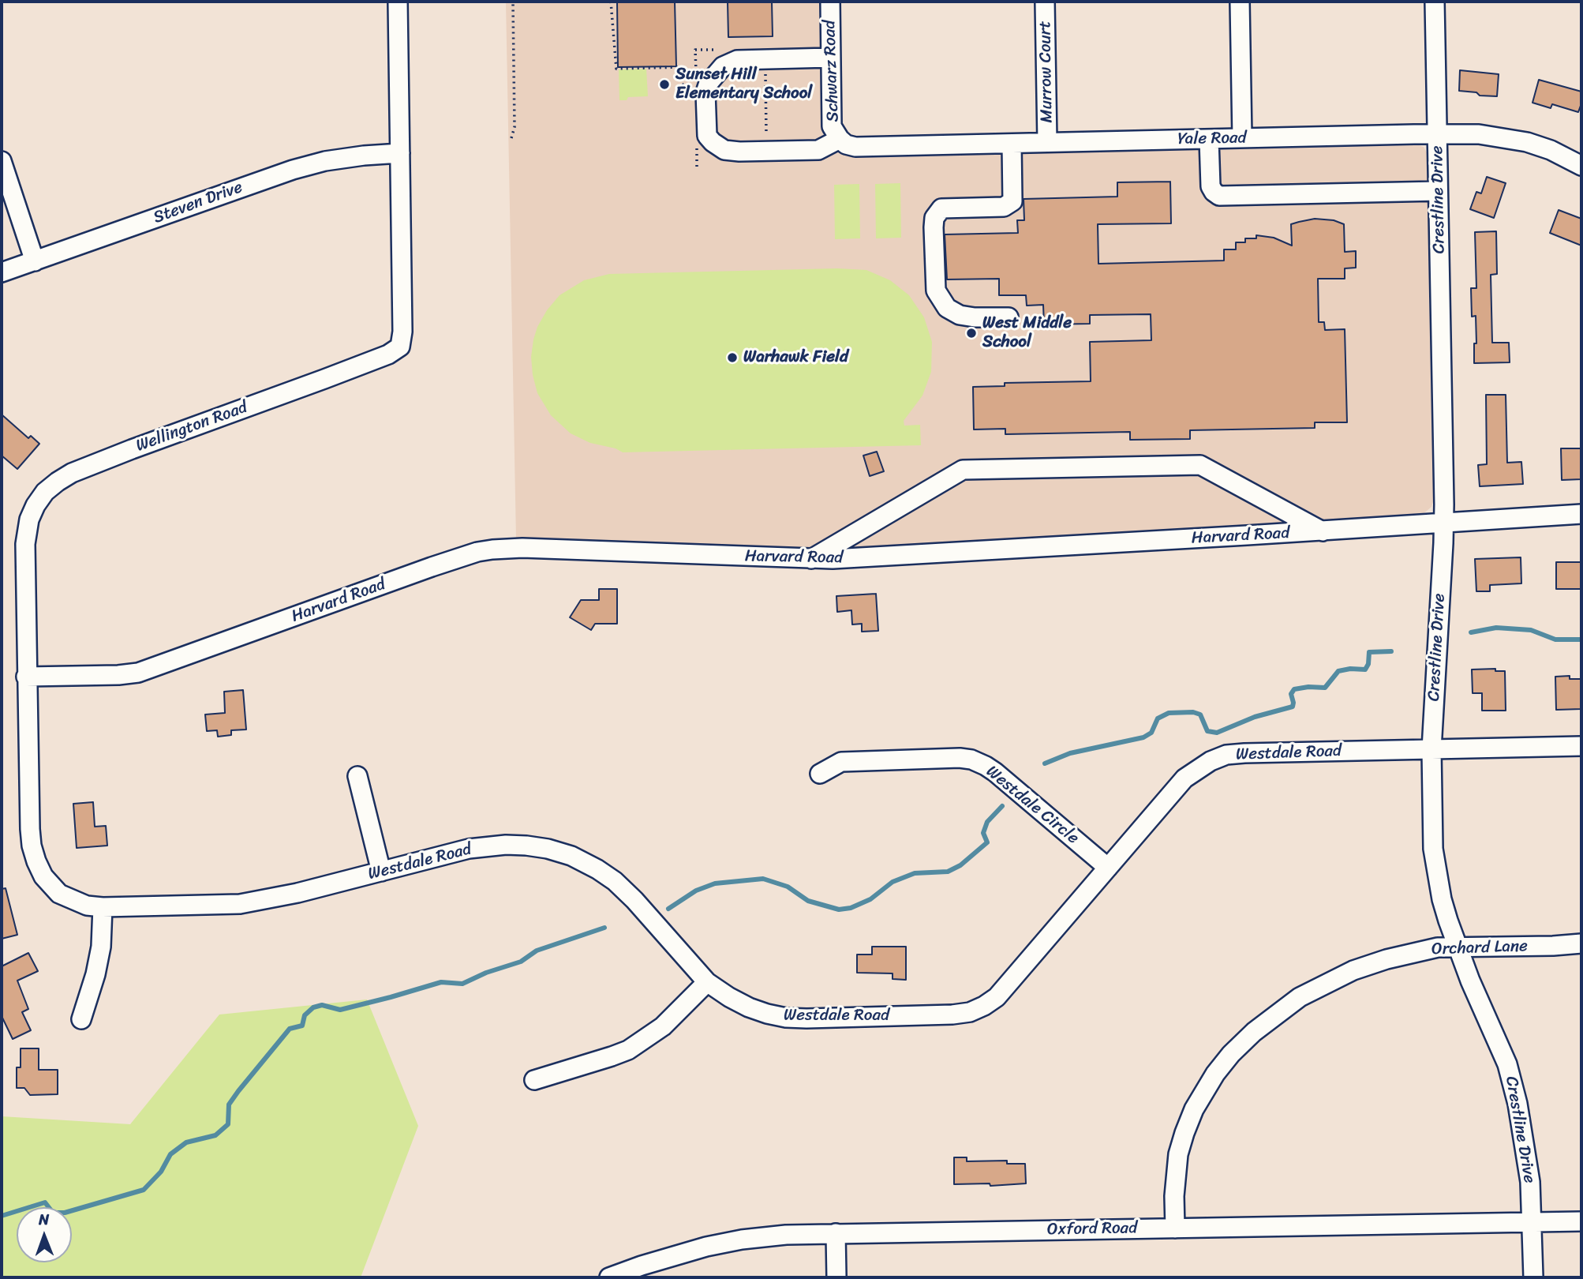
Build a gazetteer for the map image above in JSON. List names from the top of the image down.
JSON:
{
  "streets": {
    "street": [
      "Schwarz Road",
      "Murrow Court",
      "Yale Road",
      "Crestline Drive",
      "Steven Drive",
      "Wellington Road",
      "Harvard Road",
      "Westdale Road",
      "Westdale Circle",
      "Orchard Lane",
      "Oxford Road"
    ]
  },
  "crossings": [
    ["Schwarz Road", "Yale Road"],
    ["Murrow Court", "Yale Road"],
    ["Yale Road", "Crestline Drive"],
    ["Crestline Drive", "Harvard Road"],
    ["Crestline Drive", "Westdale Road"],
    ["Crestline Drive", "Orchard Lane"],
    ["Crestline Drive", "Oxford Road"],
    ["Steven Drive", "Wellington Road"],
    ["Wellington Road", "Harvard Road"],
    ["Wellington Road", "Westdale Road"],
    ["Westdale Road", "Westdale Circle"],
    ["Orchard Lane", "Oxford Road"]
  ],
  "places": ["Sunset Hill Elementary School", "West Middle School", "Warhawk Field"],
  "north": "top"
}
